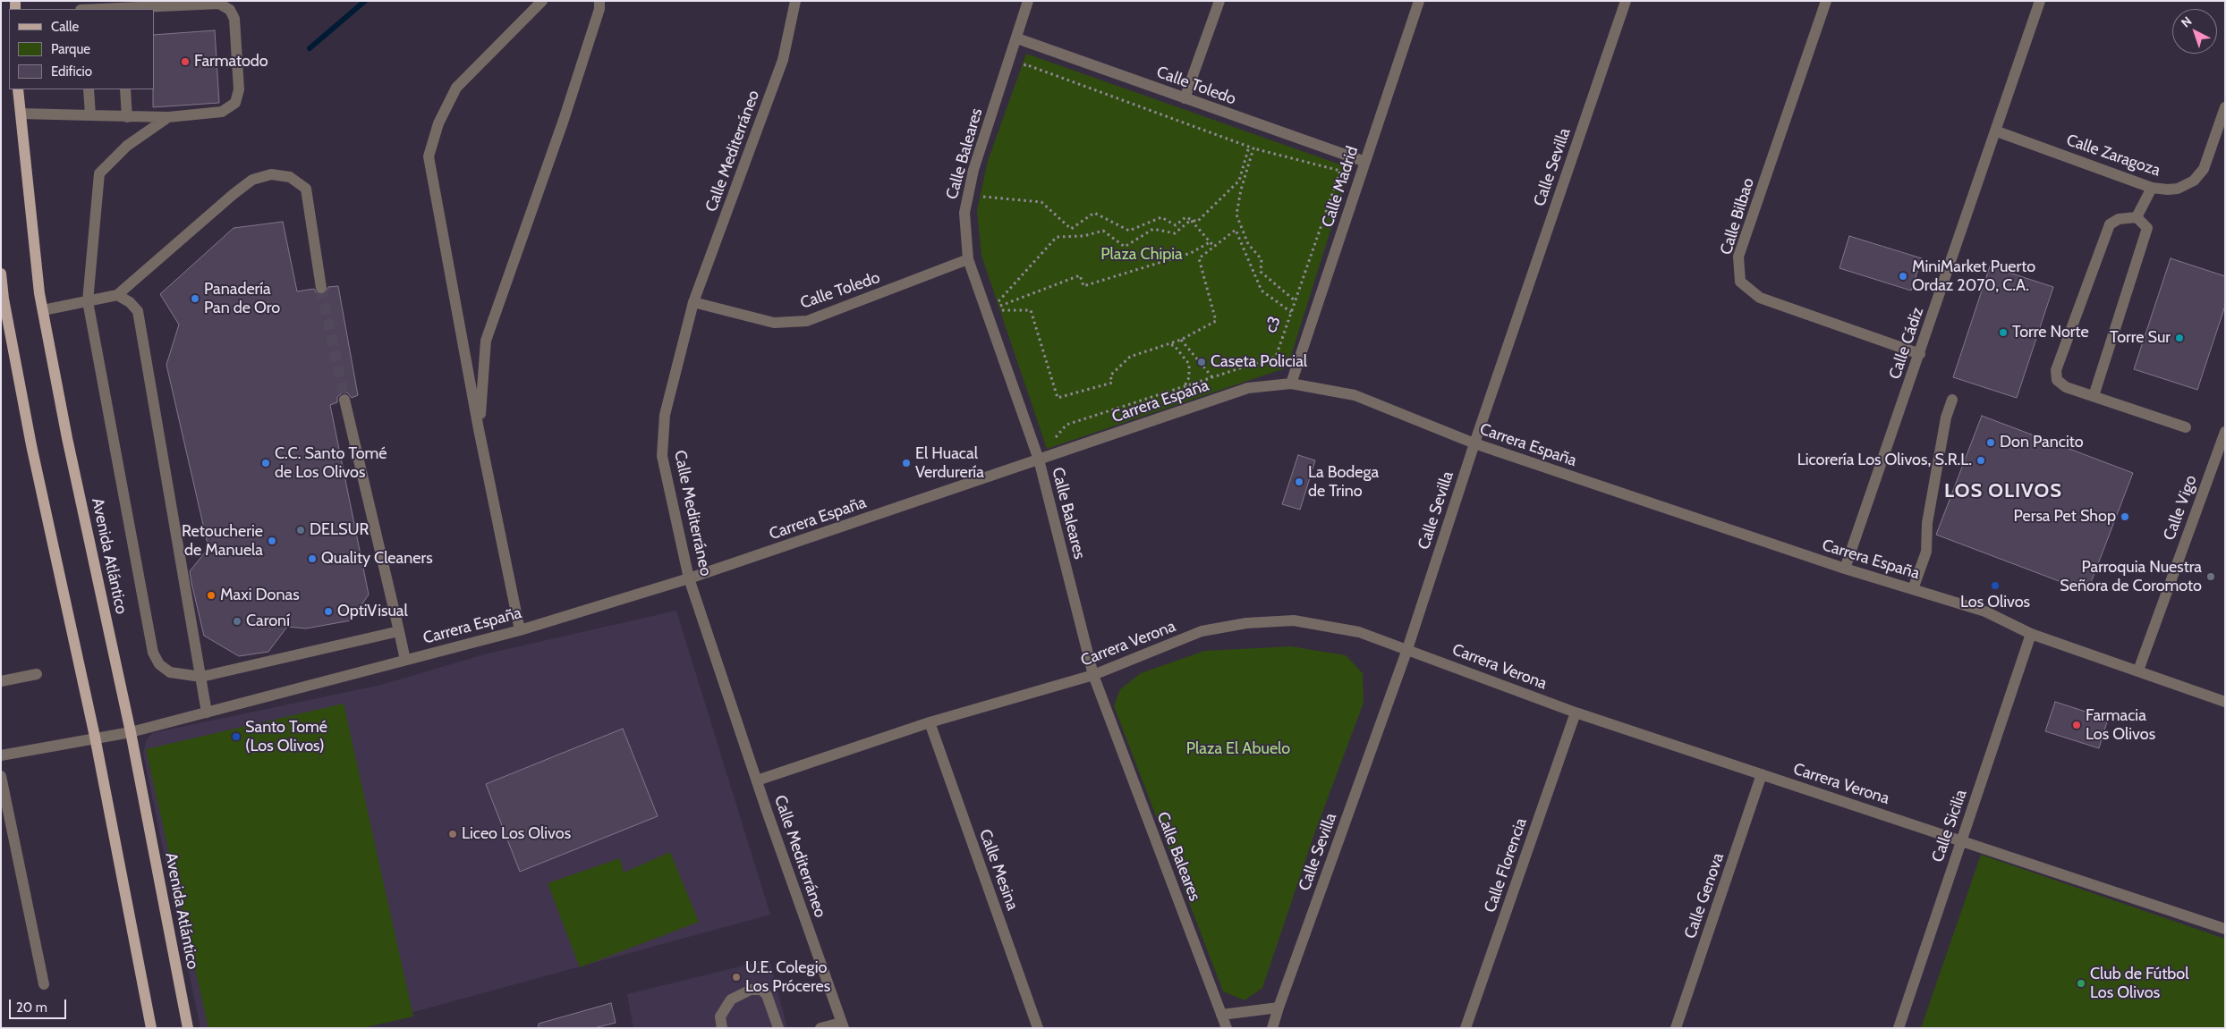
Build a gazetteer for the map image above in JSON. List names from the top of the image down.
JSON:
{
  "streets": {
    "main road": ["Avenida Atlántico"],
    "street": [
      "Calle Toledo",
      "Calle Mediterráneo",
      "Calle Baleares",
      "Calle Zaragoza",
      "Calle Sevilla",
      "Calle Madrid",
      "Calle Bilbao",
      "Calle Cádiz",
      "Carrera España",
      "Calle Vigo",
      "Carrera Verona",
      "Calle Sicilia",
      "Calle Florencia",
      "Calle Mesina",
      "Calle Genova"
    ],
    "path": ["c3"]
  },
  "crossings": [
    ["Calle Toledo", "Calle Mediterráneo"],
    ["Calle Toledo", "Calle Baleares"],
    ["Calle Toledo", "Calle Madrid"],
    ["Calle Mediterráneo", "Carrera España"],
    ["Calle Mediterráneo", "Carrera Verona"],
    ["Calle Baleares", "Carrera España"],
    ["Calle Baleares", "Carrera Verona"],
    ["Calle Zaragoza", "Calle Cádiz"],
    ["Calle Sevilla", "Carrera España"],
    ["Calle Sevilla", "Carrera Verona"],
    ["Calle Madrid", "Carrera España"],
    ["Calle Bilbao", "Calle Cádiz"],
    ["Calle Cádiz", "Carrera España"],
    ["Carrera España", "Calle Vigo"],
    ["Carrera España", "Avenida Atlántico"],
    ["Carrera España", "Calle Sicilia"],
    ["Carrera Verona", "Calle Sicilia"],
    ["Carrera Verona", "Calle Florencia"],
    ["Carrera Verona", "Calle Mesina"],
    ["Carrera Verona", "Calle Genova"]
  ],
  "districts": ["LOS OLIVOS"],
  "parks": ["Plaza Chipia", "Plaza El Abuelo"],
  "places": [
    "Farmatodo",
    "MiniMarket Puerto Ordaz 2070, C.A.",
    "Panadería Pan de Oro",
    "Torre Norte",
    "Torre Sur",
    "Caseta Policial",
    "Don Pancito",
    "Licorería Los Olivos, S.R.L.",
    "C.C. Santo Tomé de Los Olivos",
    "El Huacal Verdurería",
    "La Bodega de Trino",
    "Persa Pet Shop",
    "DELSUR",
    "Retoucherie de Manuela",
    "Quality Cleaners",
    "Parroquia Nuestra Señora de Coromoto",
    "Los Olivos",
    "Maxi Donas",
    "OptiVisual",
    "Caroní",
    "Farmacia Los Olivos",
    "Santo Tomé (Los Olivos)",
    "Liceo Los Olivos",
    "U.E. Colegio Los Próceres",
    "Club de Fútbol Los Olivos"
  ],
  "legend": ["Calle", "Parque", "Edificio"],
  "scale_bar": "20 m",
  "north": "top left"
}
